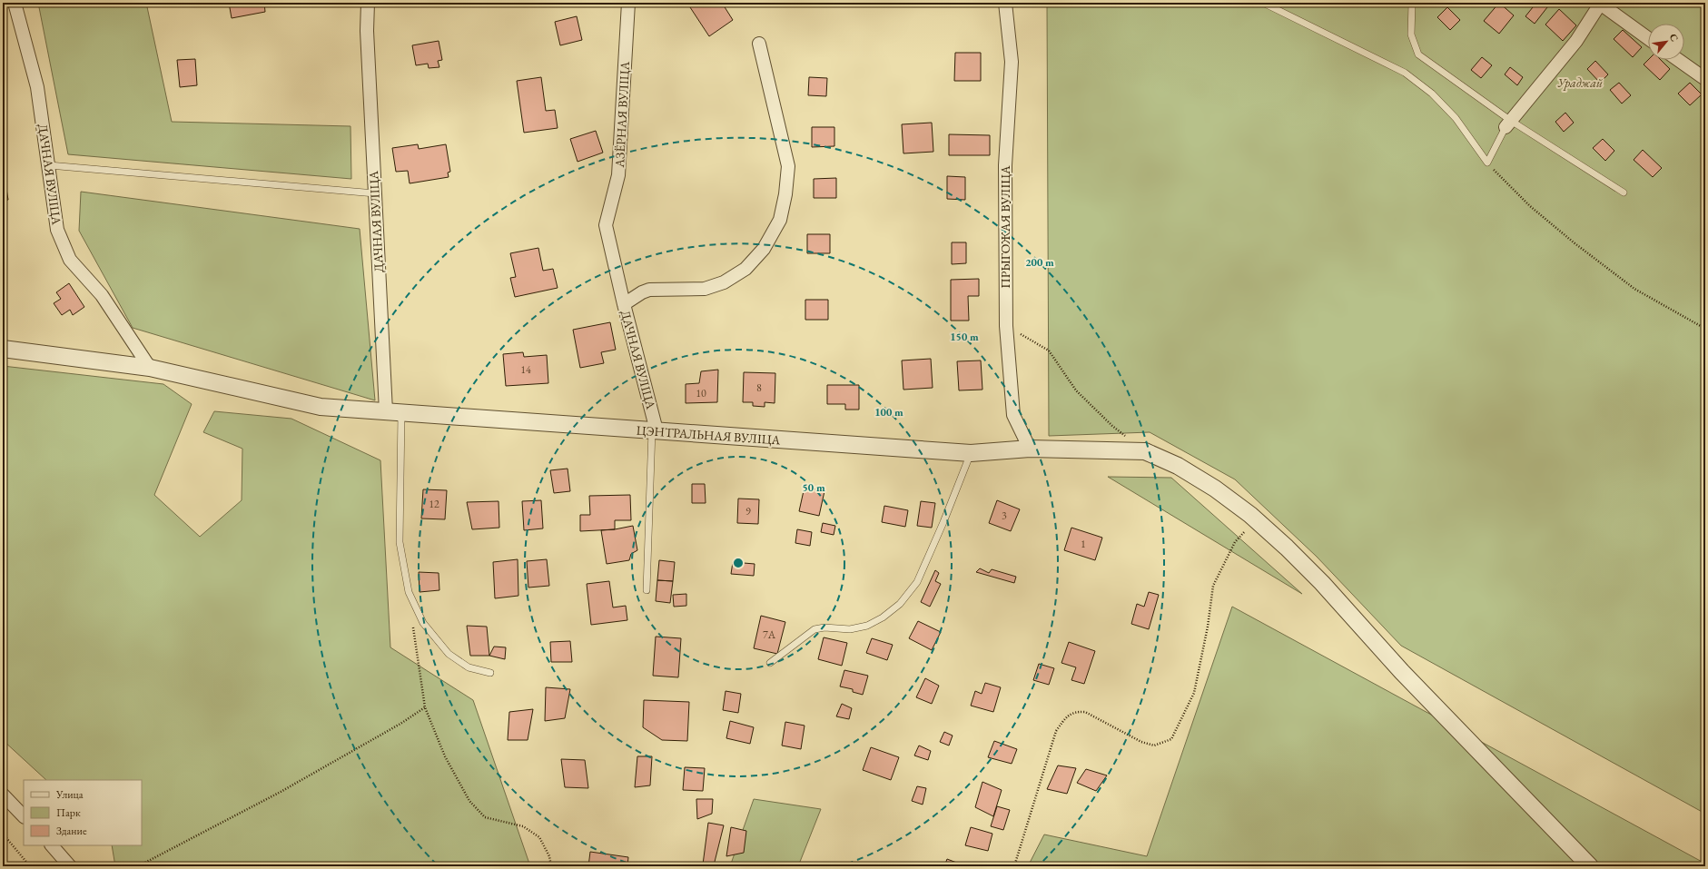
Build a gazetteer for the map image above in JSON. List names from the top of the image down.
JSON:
{
  "streets": {
    "street": [
      "АЗЁРНАЯ ВУЛІЦА",
      "ДАЧНАЯ ВУЛІЦА",
      "ПРЫГОЖАЯ ВУЛІЦА",
      "ЦЭНТРАЛЬНАЯ ВУЛІЦА"
    ]
  },
  "crossings": [
    ["АЗЁРНАЯ ВУЛІЦА", "ДАЧНАЯ ВУЛІЦА"],
    ["ДАЧНАЯ ВУЛІЦА", "ЦЭНТРАЛЬНАЯ ВУЛІЦА"],
    ["ПРЫГОЖАЯ ВУЛІЦА", "ЦЭНТРАЛЬНАЯ ВУЛІЦА"]
  ],
  "parks": ["Ураджай"],
  "house_numbers": [
    "14",
    "8",
    "10",
    "12",
    "9",
    "3",
    "1",
    "7А"
  ],
  "legend": ["Улица", "Парк", "Здание"],
  "north": "top right",
  "rings": [
    "200 m",
    "150 m",
    "100 m",
    "50 m"
  ]
}
